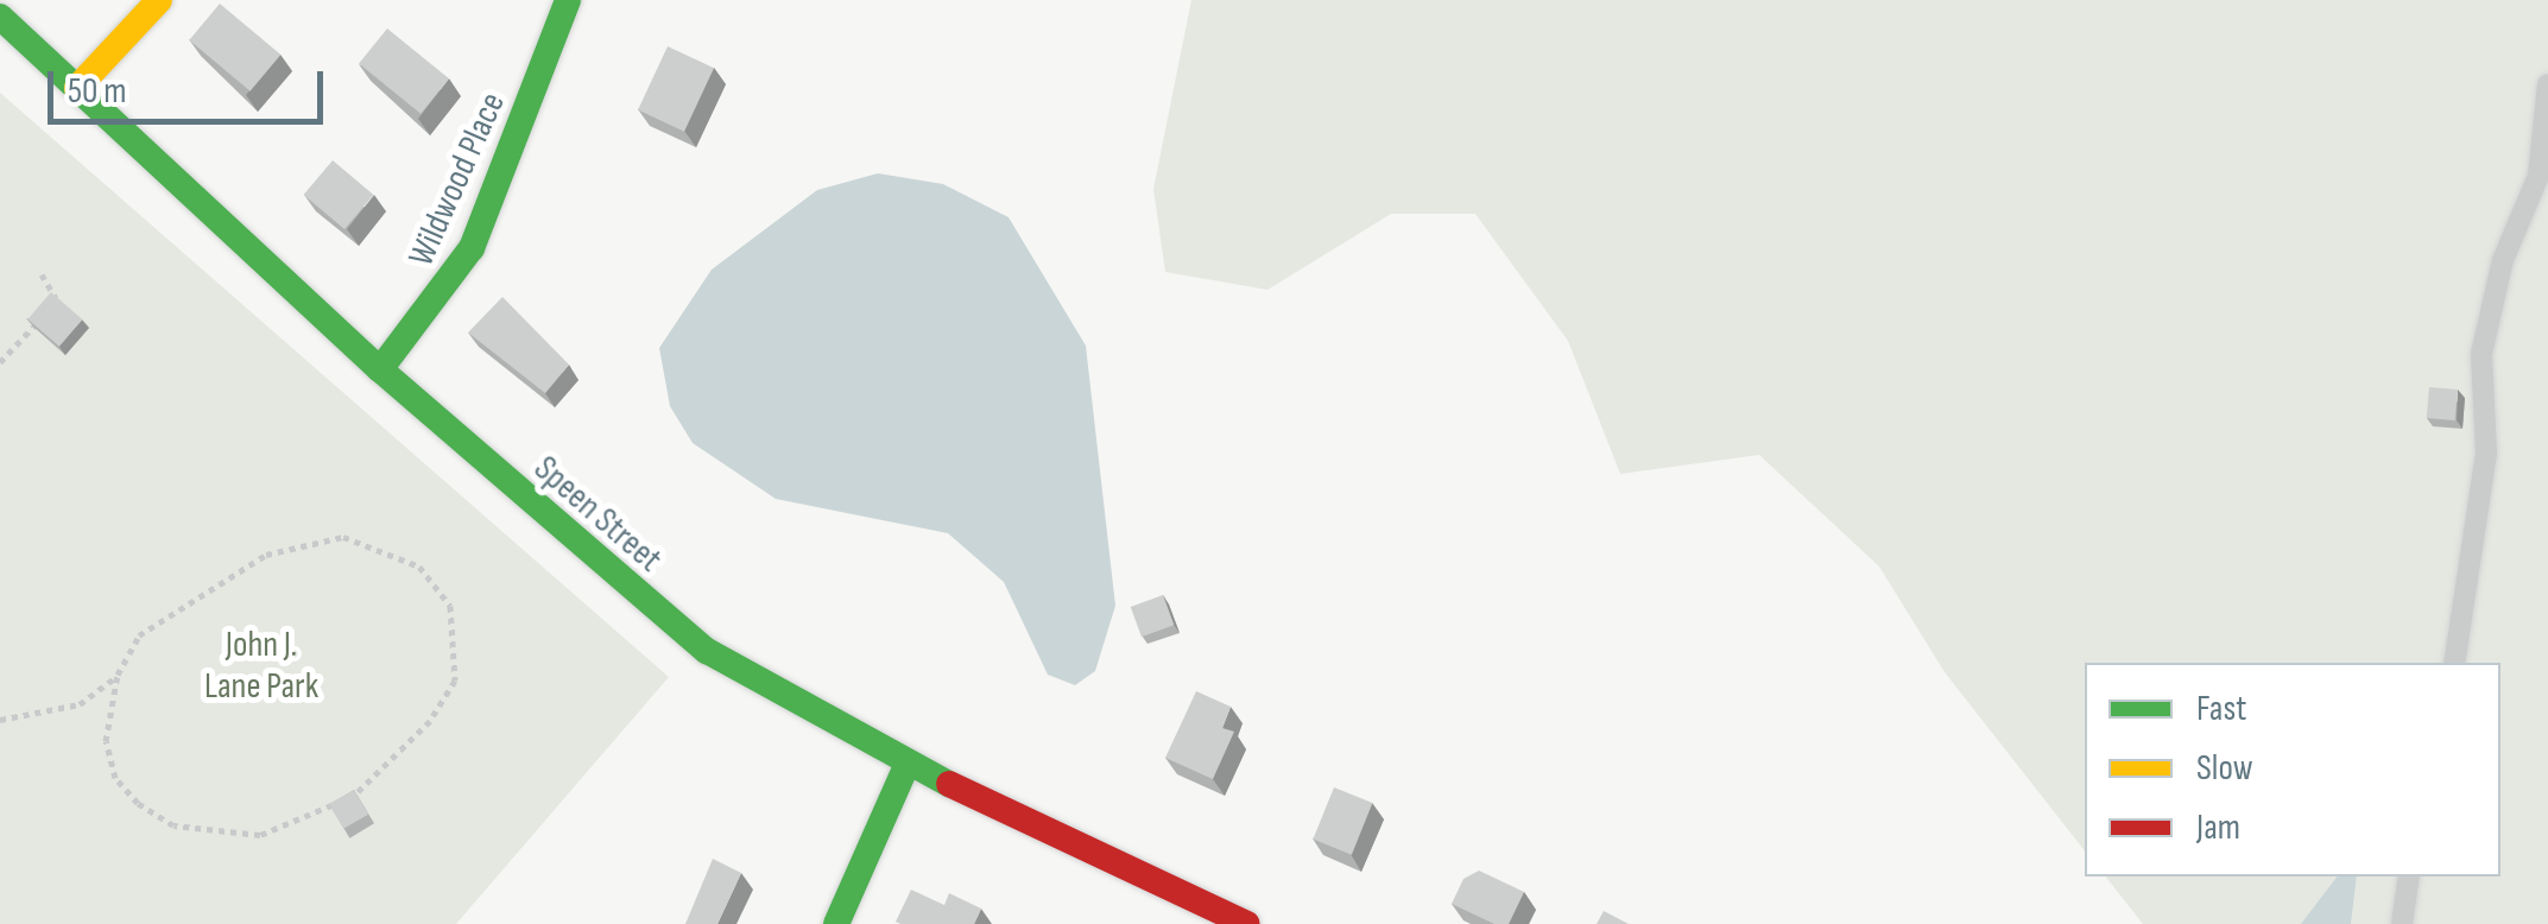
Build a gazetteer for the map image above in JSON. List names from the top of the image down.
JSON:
{
  "streets": {
    "street": ["Wildwood Place", "Speen Street"]
  },
  "crossings": [
    ["Wildwood Place", "Speen Street"]
  ],
  "parks": ["John J. Lane Park"],
  "legend": ["Fast", "Slow", "Jam"],
  "scale_bar": "50 m"
}
